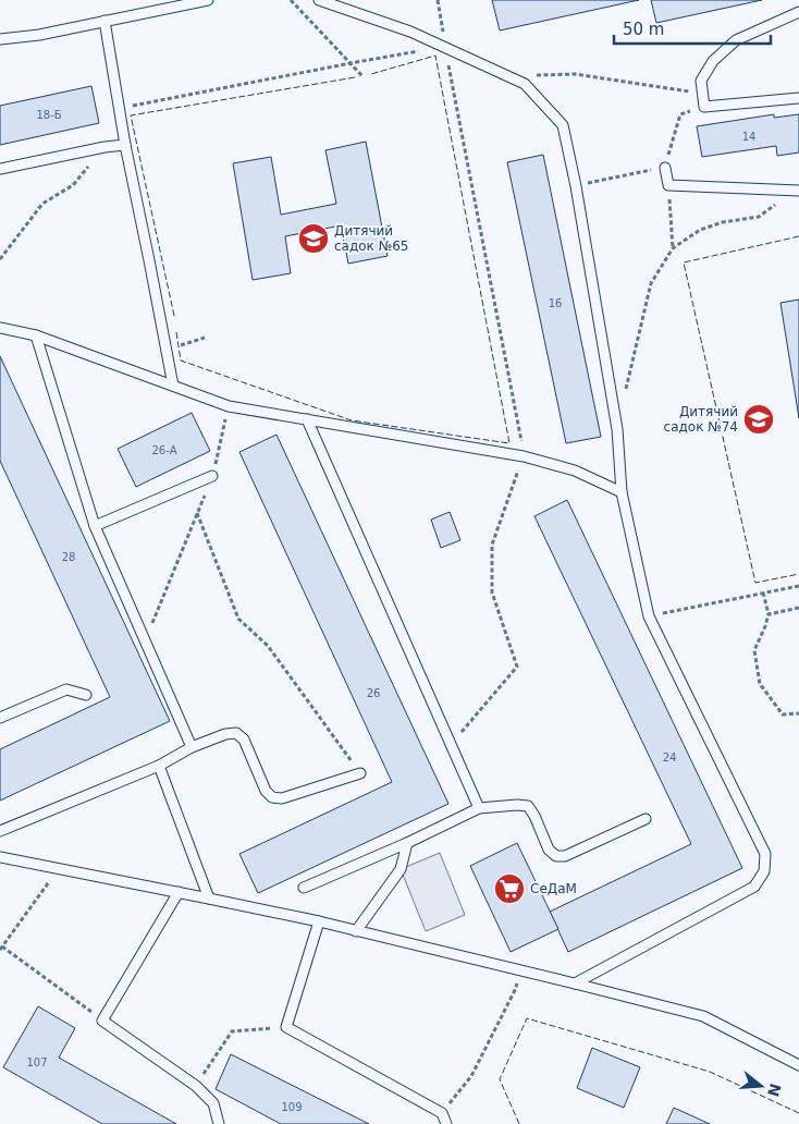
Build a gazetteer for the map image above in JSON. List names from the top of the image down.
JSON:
{
  "places": {
    "school or university": ["Дитячий садок №65", "Дитячий садок №74"],
    "supermarket": ["СеДаМ"]
  },
  "house_numbers": [
    "18-Б",
    "14",
    "16",
    "26-А",
    "28",
    "26",
    "24",
    "107",
    "109"
  ],
  "scale_bar": "50 m",
  "north": "right"
}
